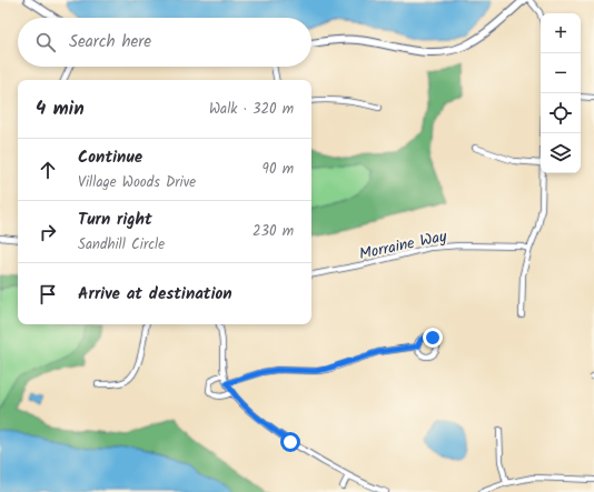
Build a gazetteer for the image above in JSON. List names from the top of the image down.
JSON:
{
  "streets": {
    "street": ["Morraine Way"]
  },
  "page": {
    "map_buttons": ["+", "−"],
    "search": "Search here",
    "heading": ["4 min", "Walk · 320 m"],
    "list": [
      ["Continue", "Village Woods Drive", "90 m"],
      ["Turn right", "Sandhill Circle", "230 m"],
      "Arrive at destination"
    ]
  }
}
